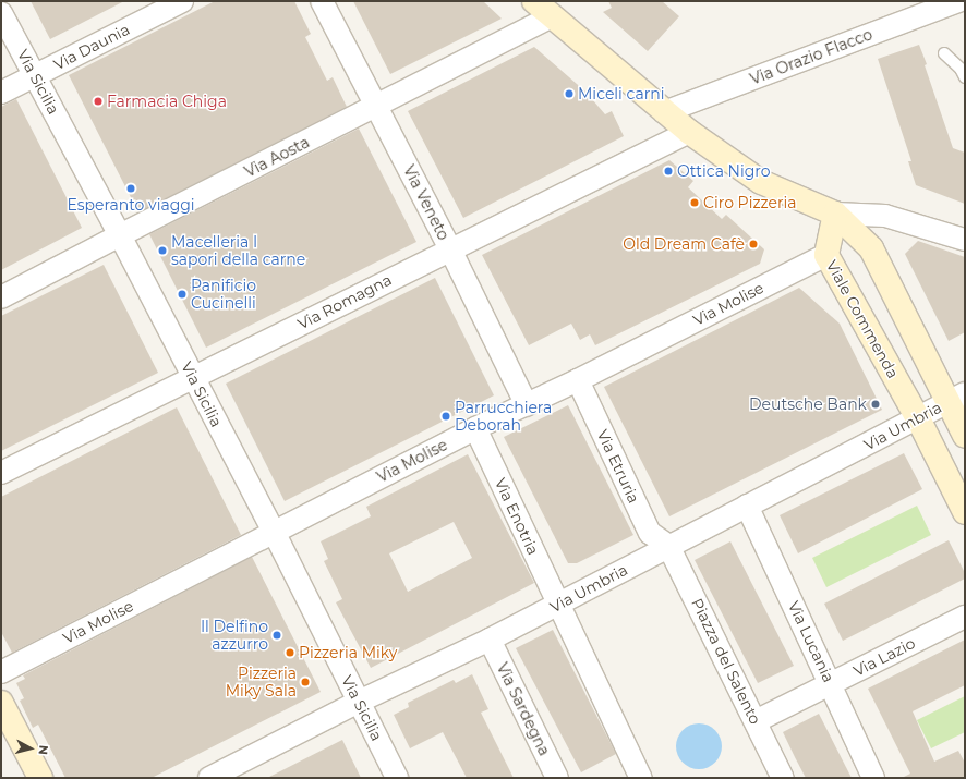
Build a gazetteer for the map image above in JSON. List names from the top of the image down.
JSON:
{
  "streets": {
    "street": [
      "Via Daunia",
      "Via Orazio Flacco",
      "Via Sicilia",
      "Via Aosta",
      "Via Veneto",
      "Via Romagna",
      "Via Molise",
      "Viale Commenda",
      "Via Umbria",
      "Via Etruria",
      "Via Enotria",
      "Via Lucania",
      "Via Lazio",
      "Piazza del Salento",
      "Via Sardegna"
    ]
  },
  "crossings": [
    ["Via Daunia", "Via Sicilia"],
    ["Via Sicilia", "Via Aosta"],
    ["Via Sicilia", "Via Romagna"],
    ["Via Sicilia", "Via Molise"],
    ["Via Sicilia", "Via Umbria"],
    ["Via Aosta", "Via Veneto"],
    ["Via Veneto", "Via Romagna"],
    ["Via Veneto", "Via Molise"],
    ["Via Molise", "Viale Commenda"],
    ["Via Molise", "Via Etruria"],
    ["Via Molise", "Via Enotria"],
    ["Viale Commenda", "Via Umbria"],
    ["Via Umbria", "Via Etruria"],
    ["Via Umbria", "Via Enotria"],
    ["Via Umbria", "Via Lucania"],
    ["Via Umbria", "Piazza del Salento"],
    ["Via Umbria", "Via Sardegna"],
    ["Via Etruria", "Piazza del Salento"],
    ["Via Lucania", "Via Lazio"],
    ["Via Lazio", "Piazza del Salento"]
  ],
  "places": [
    "Miceli carni",
    "Farmacia Chiga",
    "Ottica Nigro",
    "Esperanto viaggi",
    "Ciro Pizzeria",
    "Old Dream Cafè",
    "Macelleria I sapori della carne",
    "Panificio Cucinelli",
    "Deutsche Bank",
    "Parrucchiera Deborah",
    "Il Delfino azzurro",
    "Pizzeria Miky",
    "Pizzeria Miky Sala"
  ],
  "north": "right"
}
